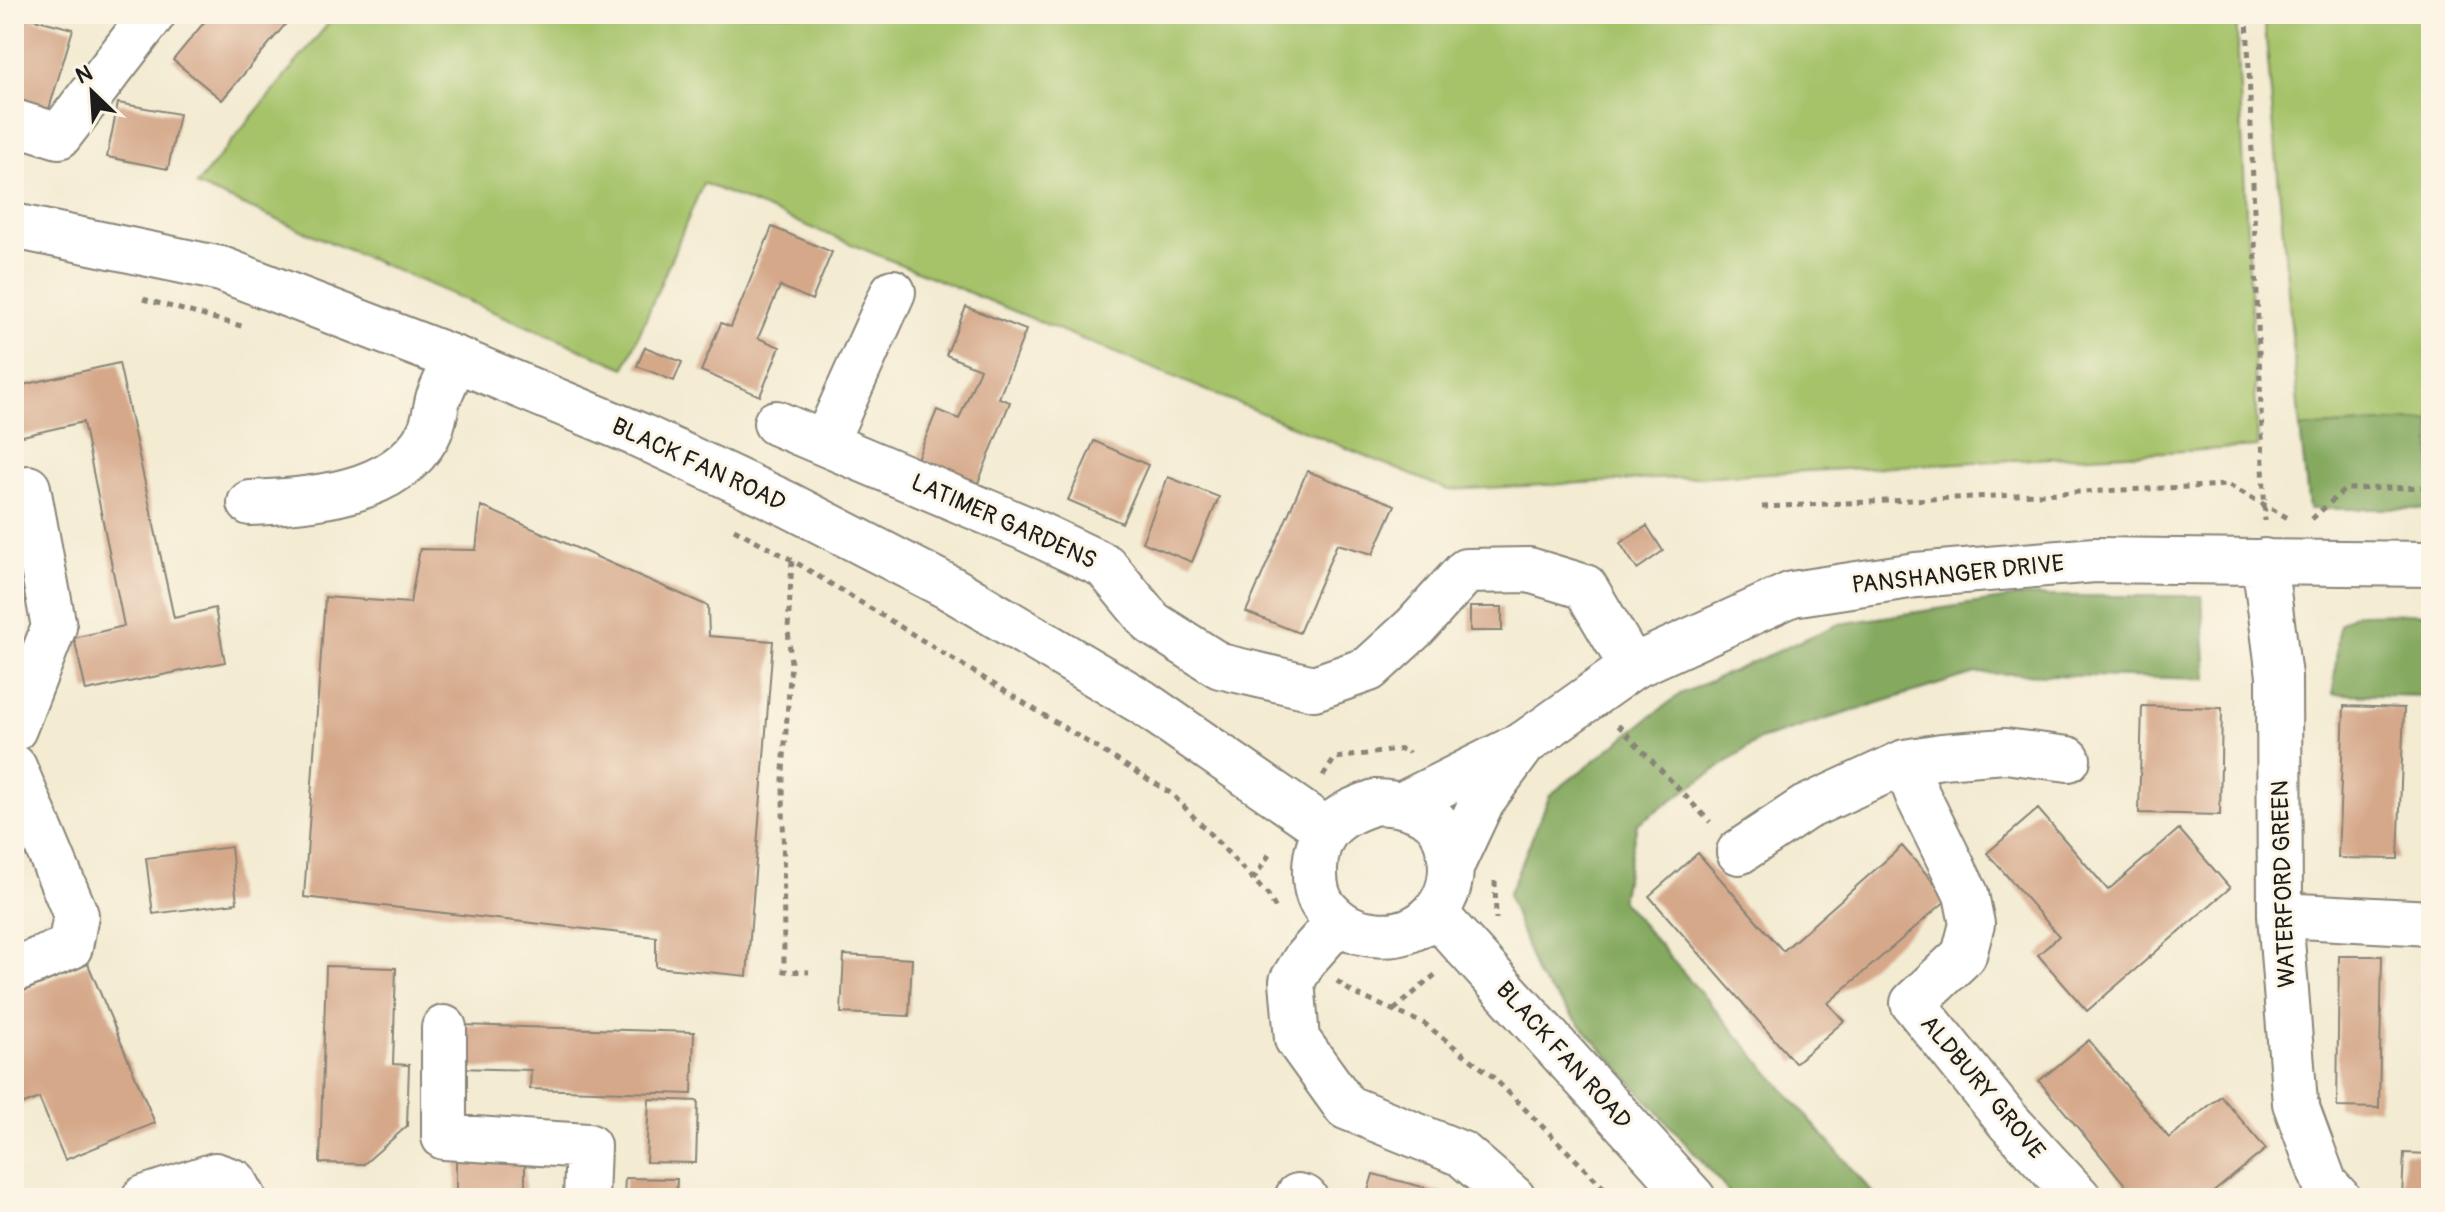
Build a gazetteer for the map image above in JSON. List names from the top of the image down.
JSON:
{
  "streets": {
    "street": [
      "BLACK FAN ROAD",
      "LATIMER GARDENS",
      "PANSHANGER DRIVE",
      "WATERFORD GREEN",
      "ALDBURY GROVE"
    ]
  },
  "crossings": [
    ["BLACK FAN ROAD", "PANSHANGER DRIVE"],
    ["LATIMER GARDENS", "PANSHANGER DRIVE"],
    ["PANSHANGER DRIVE", "WATERFORD GREEN"]
  ],
  "north": "top left"
}
